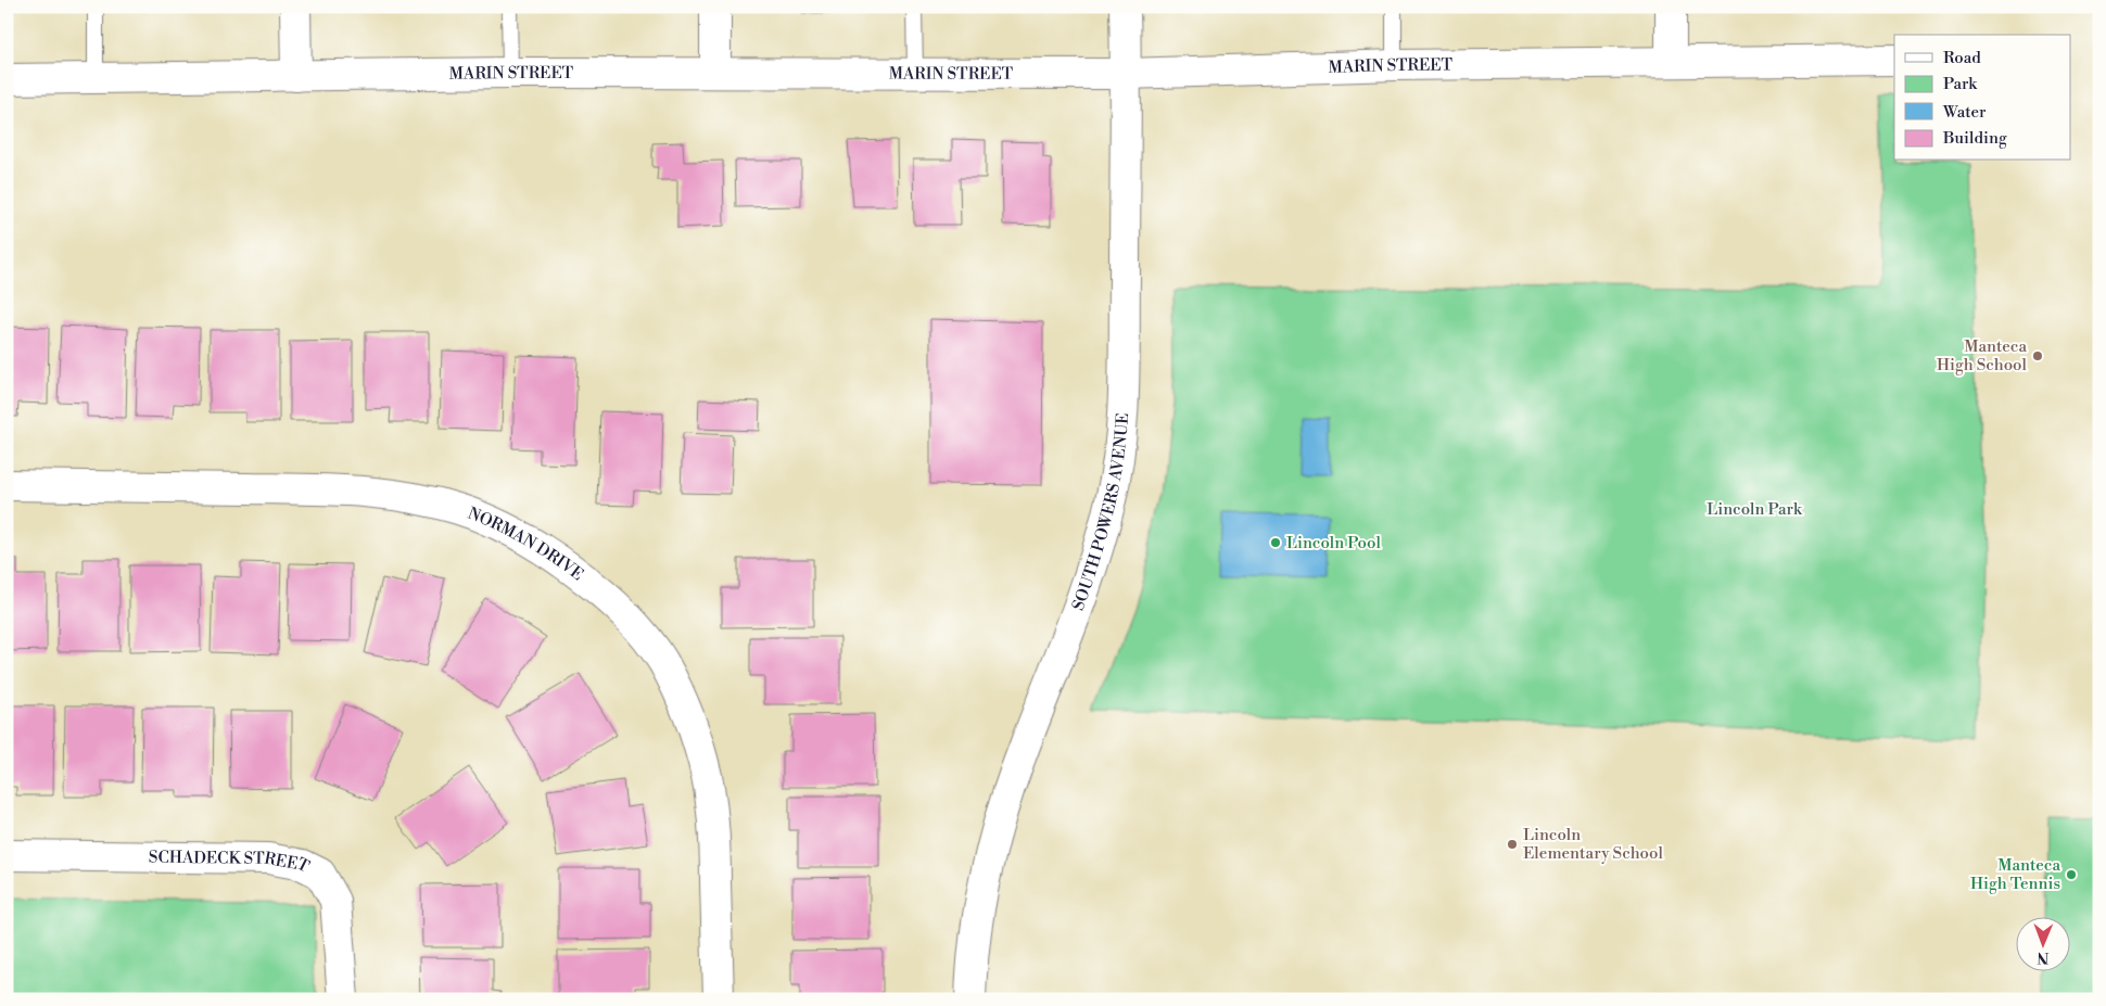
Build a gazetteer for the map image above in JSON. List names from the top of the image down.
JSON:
{
  "streets": {
    "street": [
      "MARIN STREET",
      "SOUTH POWERS AVENUE",
      "NORMAN DRIVE",
      "SCHADECK STREET"
    ]
  },
  "crossings": [
    ["MARIN STREET", "SOUTH POWERS AVENUE"]
  ],
  "parks": ["Lincoln Park"],
  "places": [
    "Manteca High School",
    "Lincoln Pool",
    "Lincoln Elementary School",
    "Manteca High Tennis"
  ],
  "legend": [
    "Road",
    "Park",
    "Water",
    "Building"
  ],
  "north": "bottom"
}
